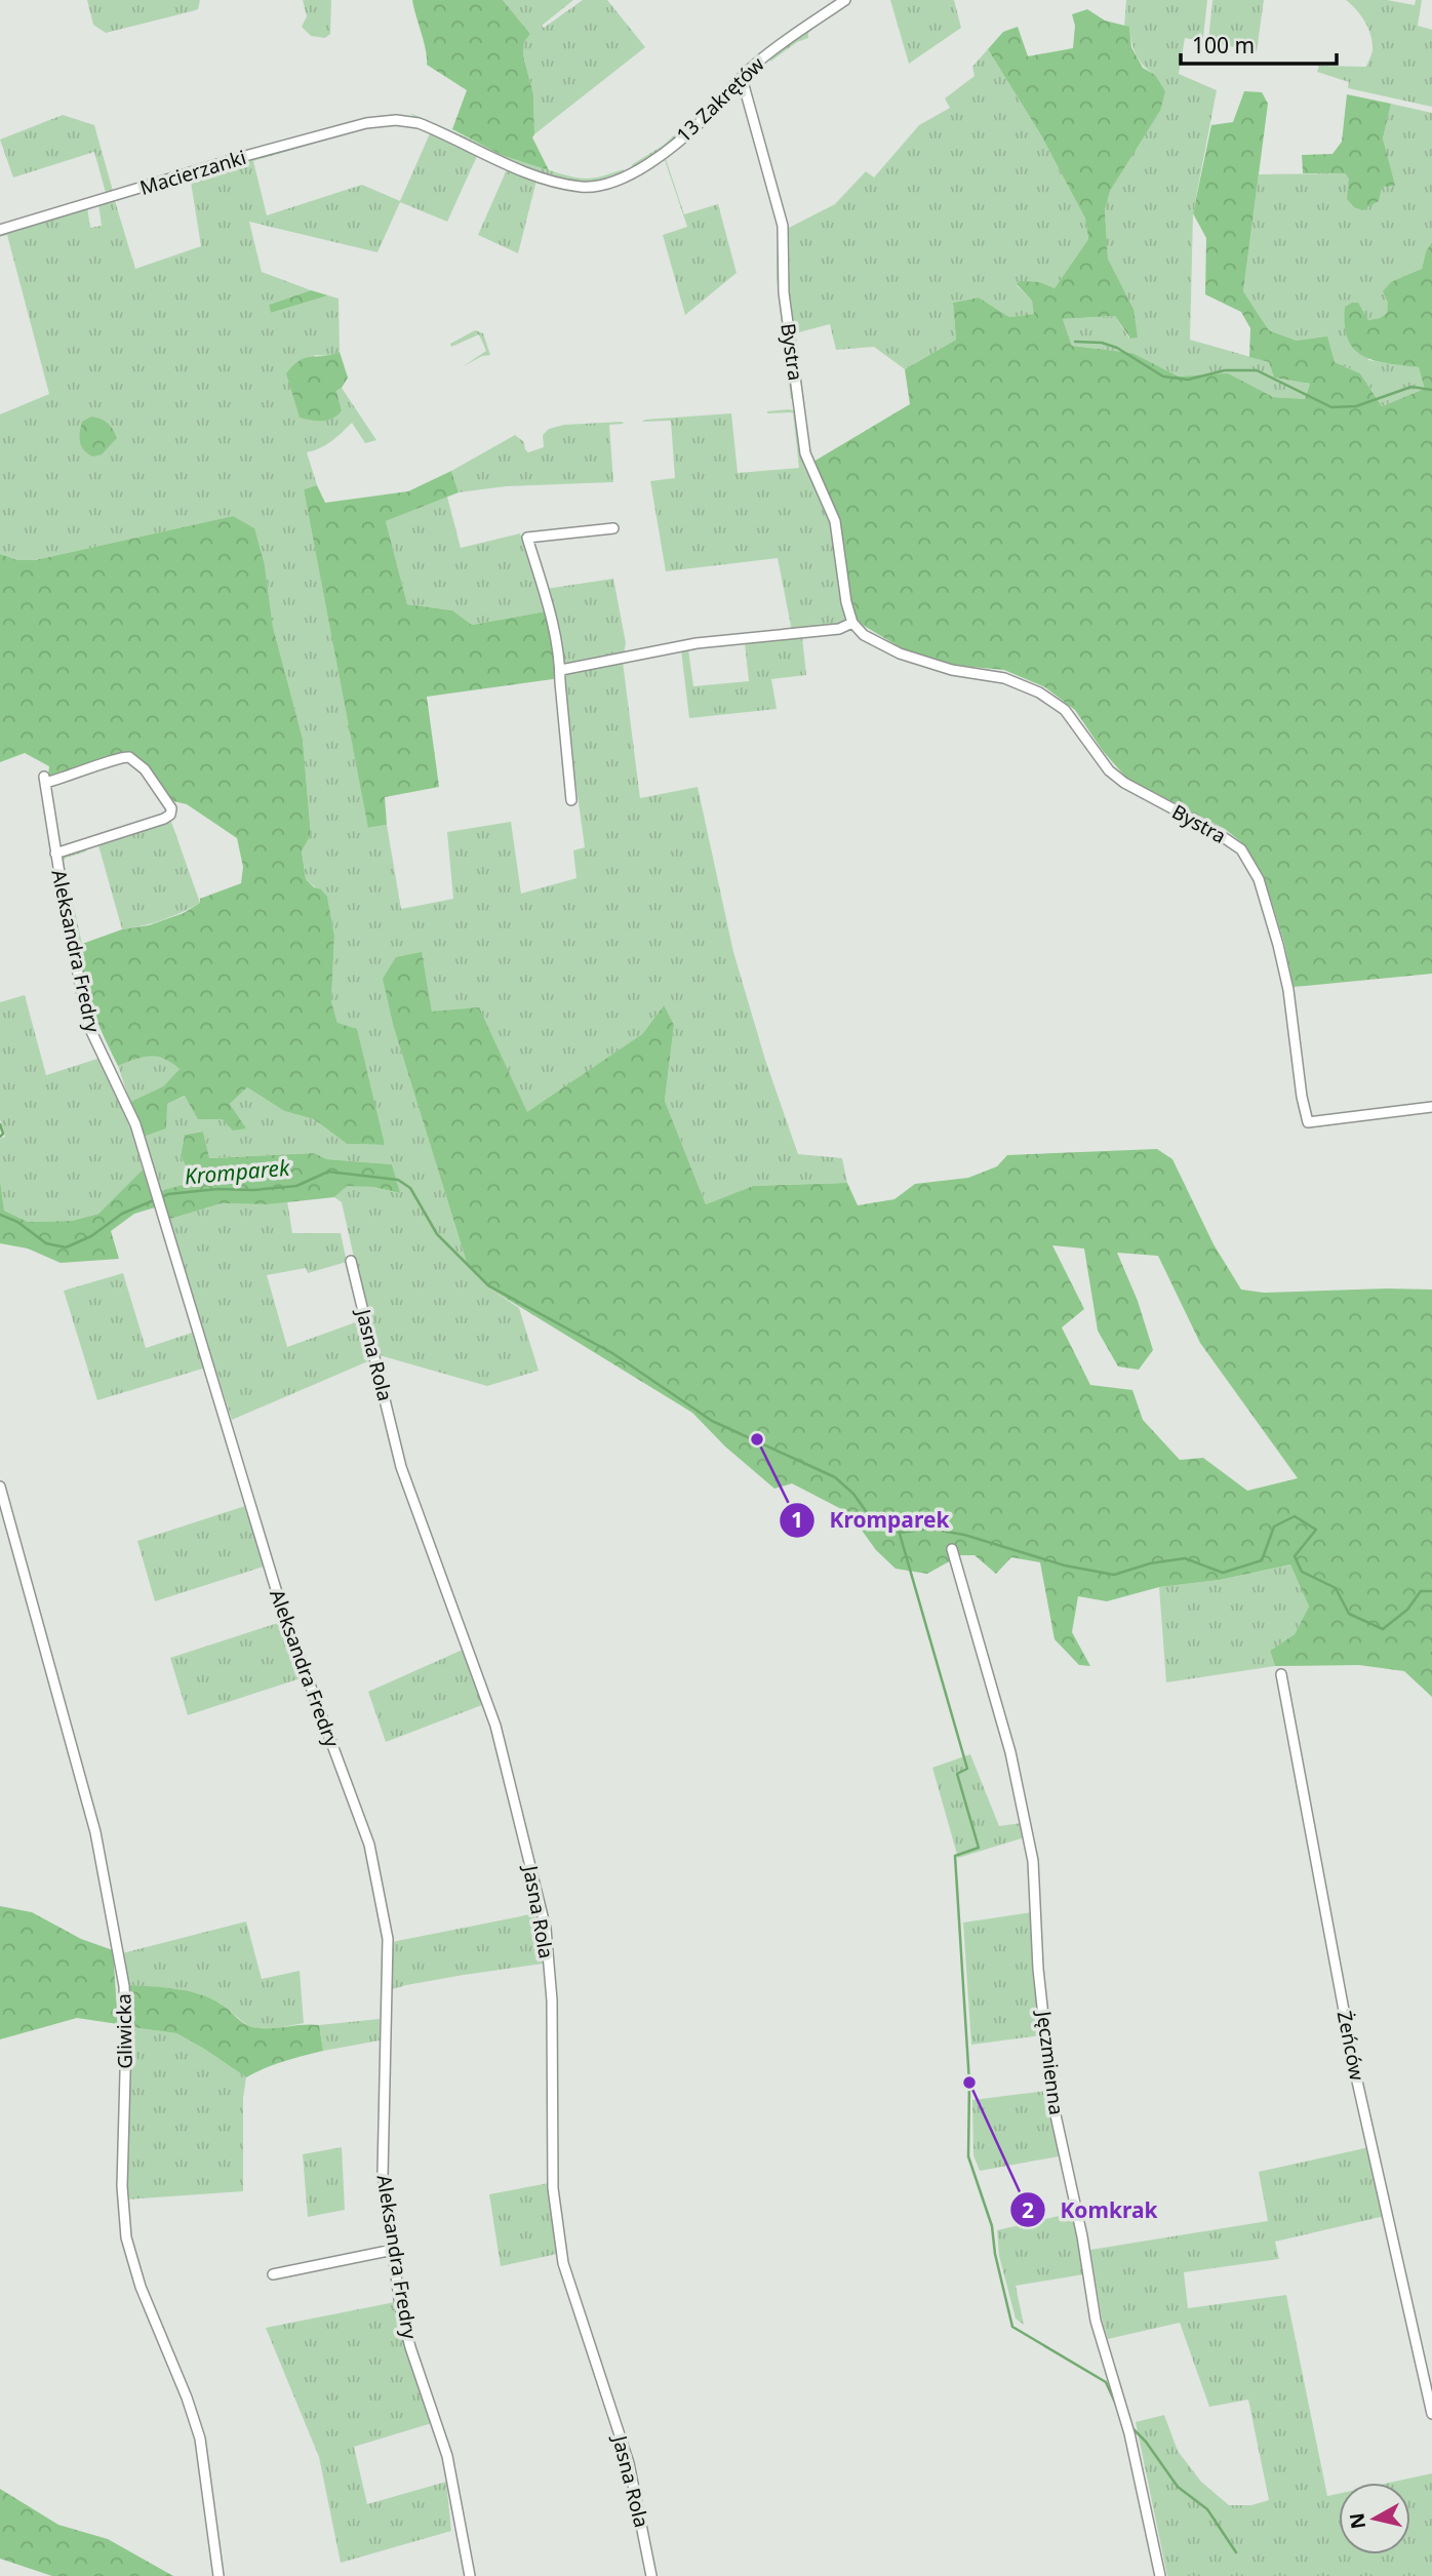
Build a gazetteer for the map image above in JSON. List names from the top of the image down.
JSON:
{
  "streets": {
    "street": [
      "13 Zakrętów",
      "Macierzanki",
      "Bystra",
      "Aleksandra Fredry",
      "Jasna Rola",
      "Gliwicka",
      "Żeńców",
      "Jęczmienna"
    ]
  },
  "crossings": [
    ["13 Zakrętów", "Macierzanki"],
    ["13 Zakrętów", "Bystra"]
  ],
  "water": ["Kromparek"],
  "places": ["Kromparek", "Komkrak"],
  "scale_bar": "100 m",
  "north": "left"
}
